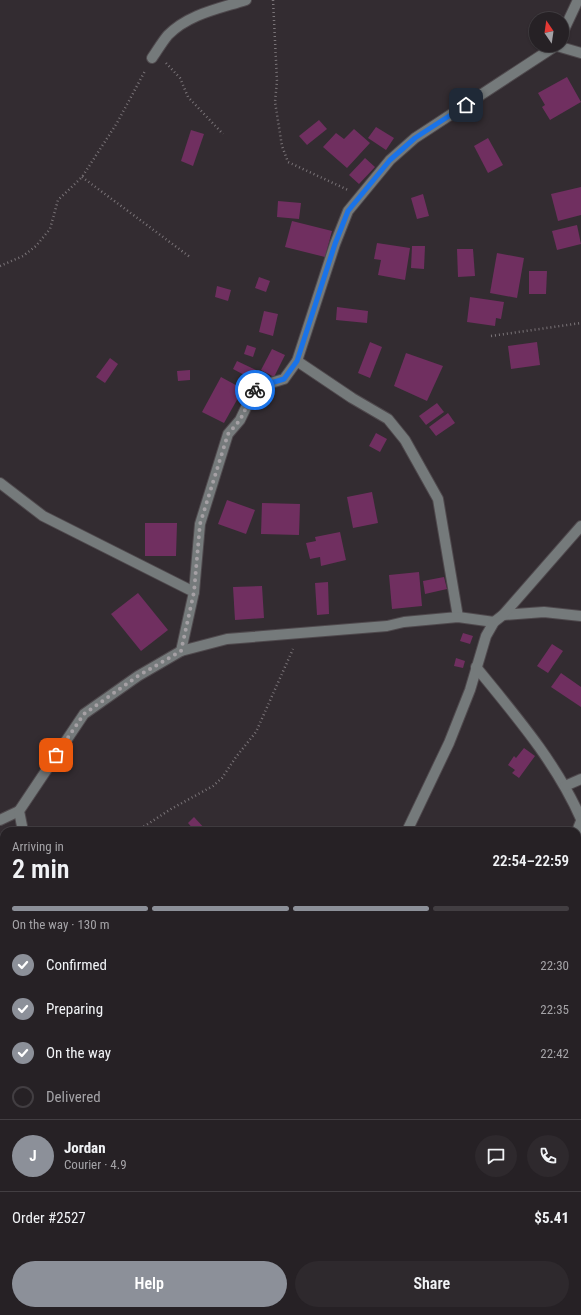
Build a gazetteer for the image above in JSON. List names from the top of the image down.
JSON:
{
  "north": "top",
  "page": {
    "heading": ["2 min", "Arriving in", "22:54–22:59"],
    "panel": [
      "Jordan",
      "Courier · 4.9",
      "Order #2527",
      "$5.41"
    ],
    "bar": "On the way · 130 m",
    "list": [
      ["Confirmed", "22:30"],
      ["Preparing", "22:35"],
      ["On the way", "22:42"],
      "Delivered"
    ],
    "round": "J",
    "buttons": ["Help", "Share"]
  }
}
